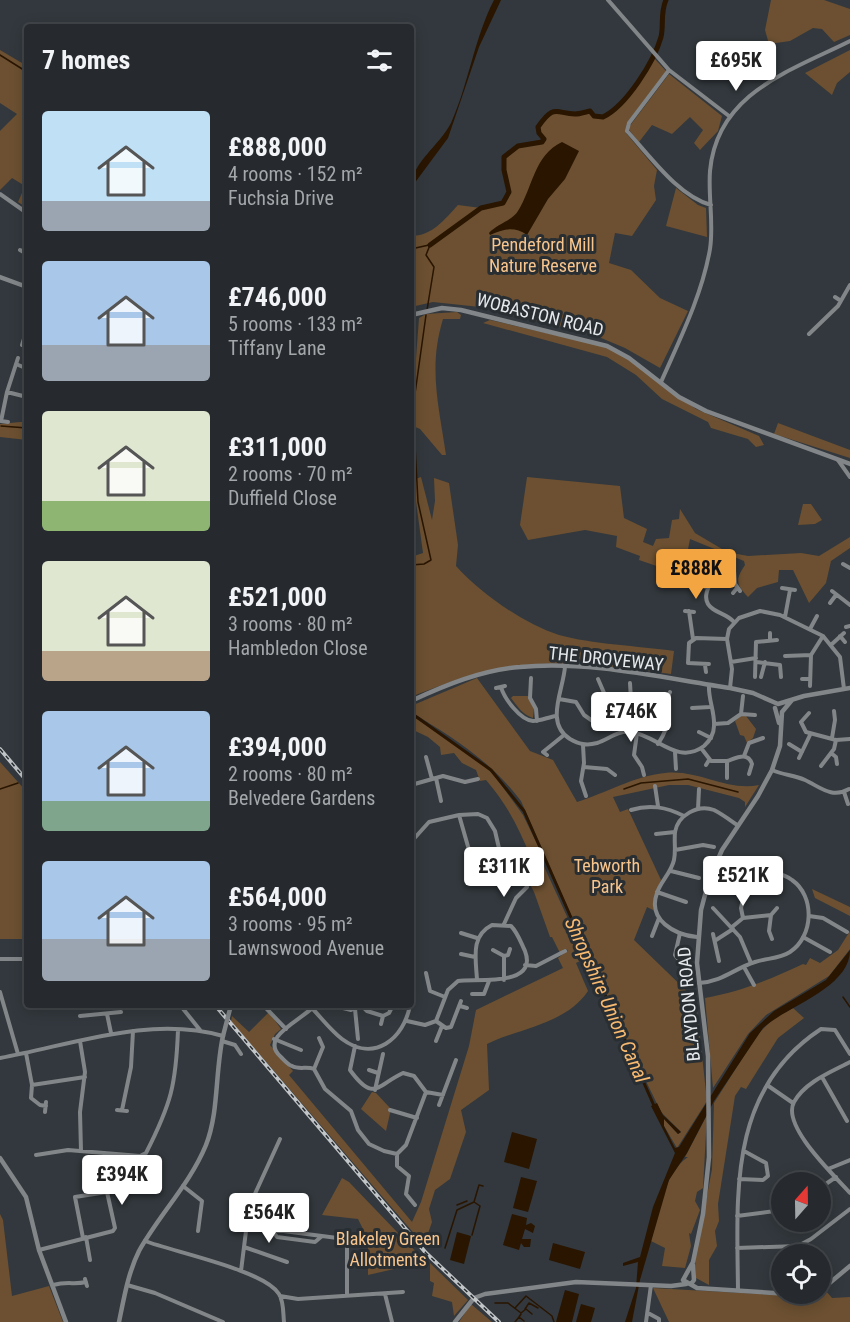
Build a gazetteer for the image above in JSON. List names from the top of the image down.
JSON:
{
  "streets": {
    "street": ["WOBASTON ROAD", "THE DROVEWAY", "BLAYDON ROAD"]
  },
  "crossings": [
    ["THE DROVEWAY", "BLAYDON ROAD"]
  ],
  "water": ["Shropshire Union Canal"],
  "parks": ["Pendeford Mill Nature Reserve", "Tebworth Park", "Blakeley Green Allotments"],
  "north": "top",
  "page": {
    "heading": "7 homes",
    "price": [
      "£695K",
      "£888K",
      "£746K",
      "£311K",
      "£521K",
      "£394K",
      "£564K"
    ],
    "list": [
      {
        "name": "£888,000",
        "note": "4 rooms · 152 m² · Fuchsia Drive"
      },
      {
        "name": "£746,000",
        "note": "5 rooms · 133 m² · Tiffany Lane"
      },
      {
        "name": "£311,000",
        "note": "2 rooms · 70 m² · Duffield Close"
      },
      {
        "name": "£521,000",
        "note": "3 rooms · 80 m² · Hambledon Close"
      },
      {
        "name": "£394,000",
        "note": "2 rooms · 80 m² · Belvedere Gardens"
      },
      {
        "name": "£564,000",
        "note": "3 rooms · 95 m² · Lawnswood Avenue"
      }
    ]
  }
}
